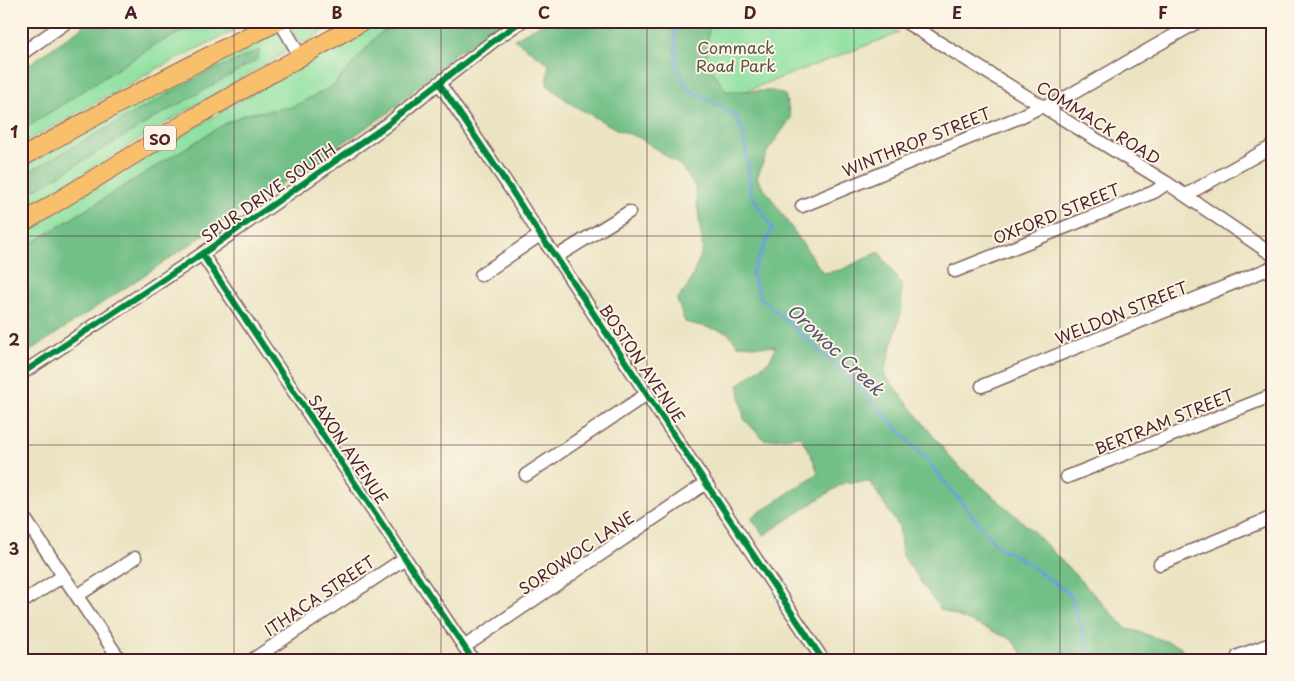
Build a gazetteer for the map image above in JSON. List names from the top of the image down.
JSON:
{
  "streets": {
    "highway": ["SO"],
    "street": [
      "COMMACK ROAD",
      "WINTHROP STREET",
      "SPUR DRIVE SOUTH",
      "OXFORD STREET",
      "WELDON STREET",
      "BOSTON AVENUE",
      "BERTRAM STREET",
      "SAXON AVENUE",
      "SOROWOC LANE",
      "ITHACA STREET"
    ]
  },
  "crossings": [
    ["COMMACK ROAD", "WINTHROP STREET"],
    ["COMMACK ROAD", "OXFORD STREET"],
    ["SPUR DRIVE SOUTH", "BOSTON AVENUE"],
    ["SPUR DRIVE SOUTH", "SAXON AVENUE"],
    ["BOSTON AVENUE", "SOROWOC LANE"],
    ["SAXON AVENUE", "SOROWOC LANE"],
    ["SAXON AVENUE", "ITHACA STREET"]
  ],
  "water": ["Orowoc Creek"],
  "parks": ["Commack Road Park"],
  "grid": {
    "columns": [
      "A",
      "B",
      "C",
      "D",
      "E",
      "F"
    ],
    "rows": ["1", "2", "3"]
  }
}
